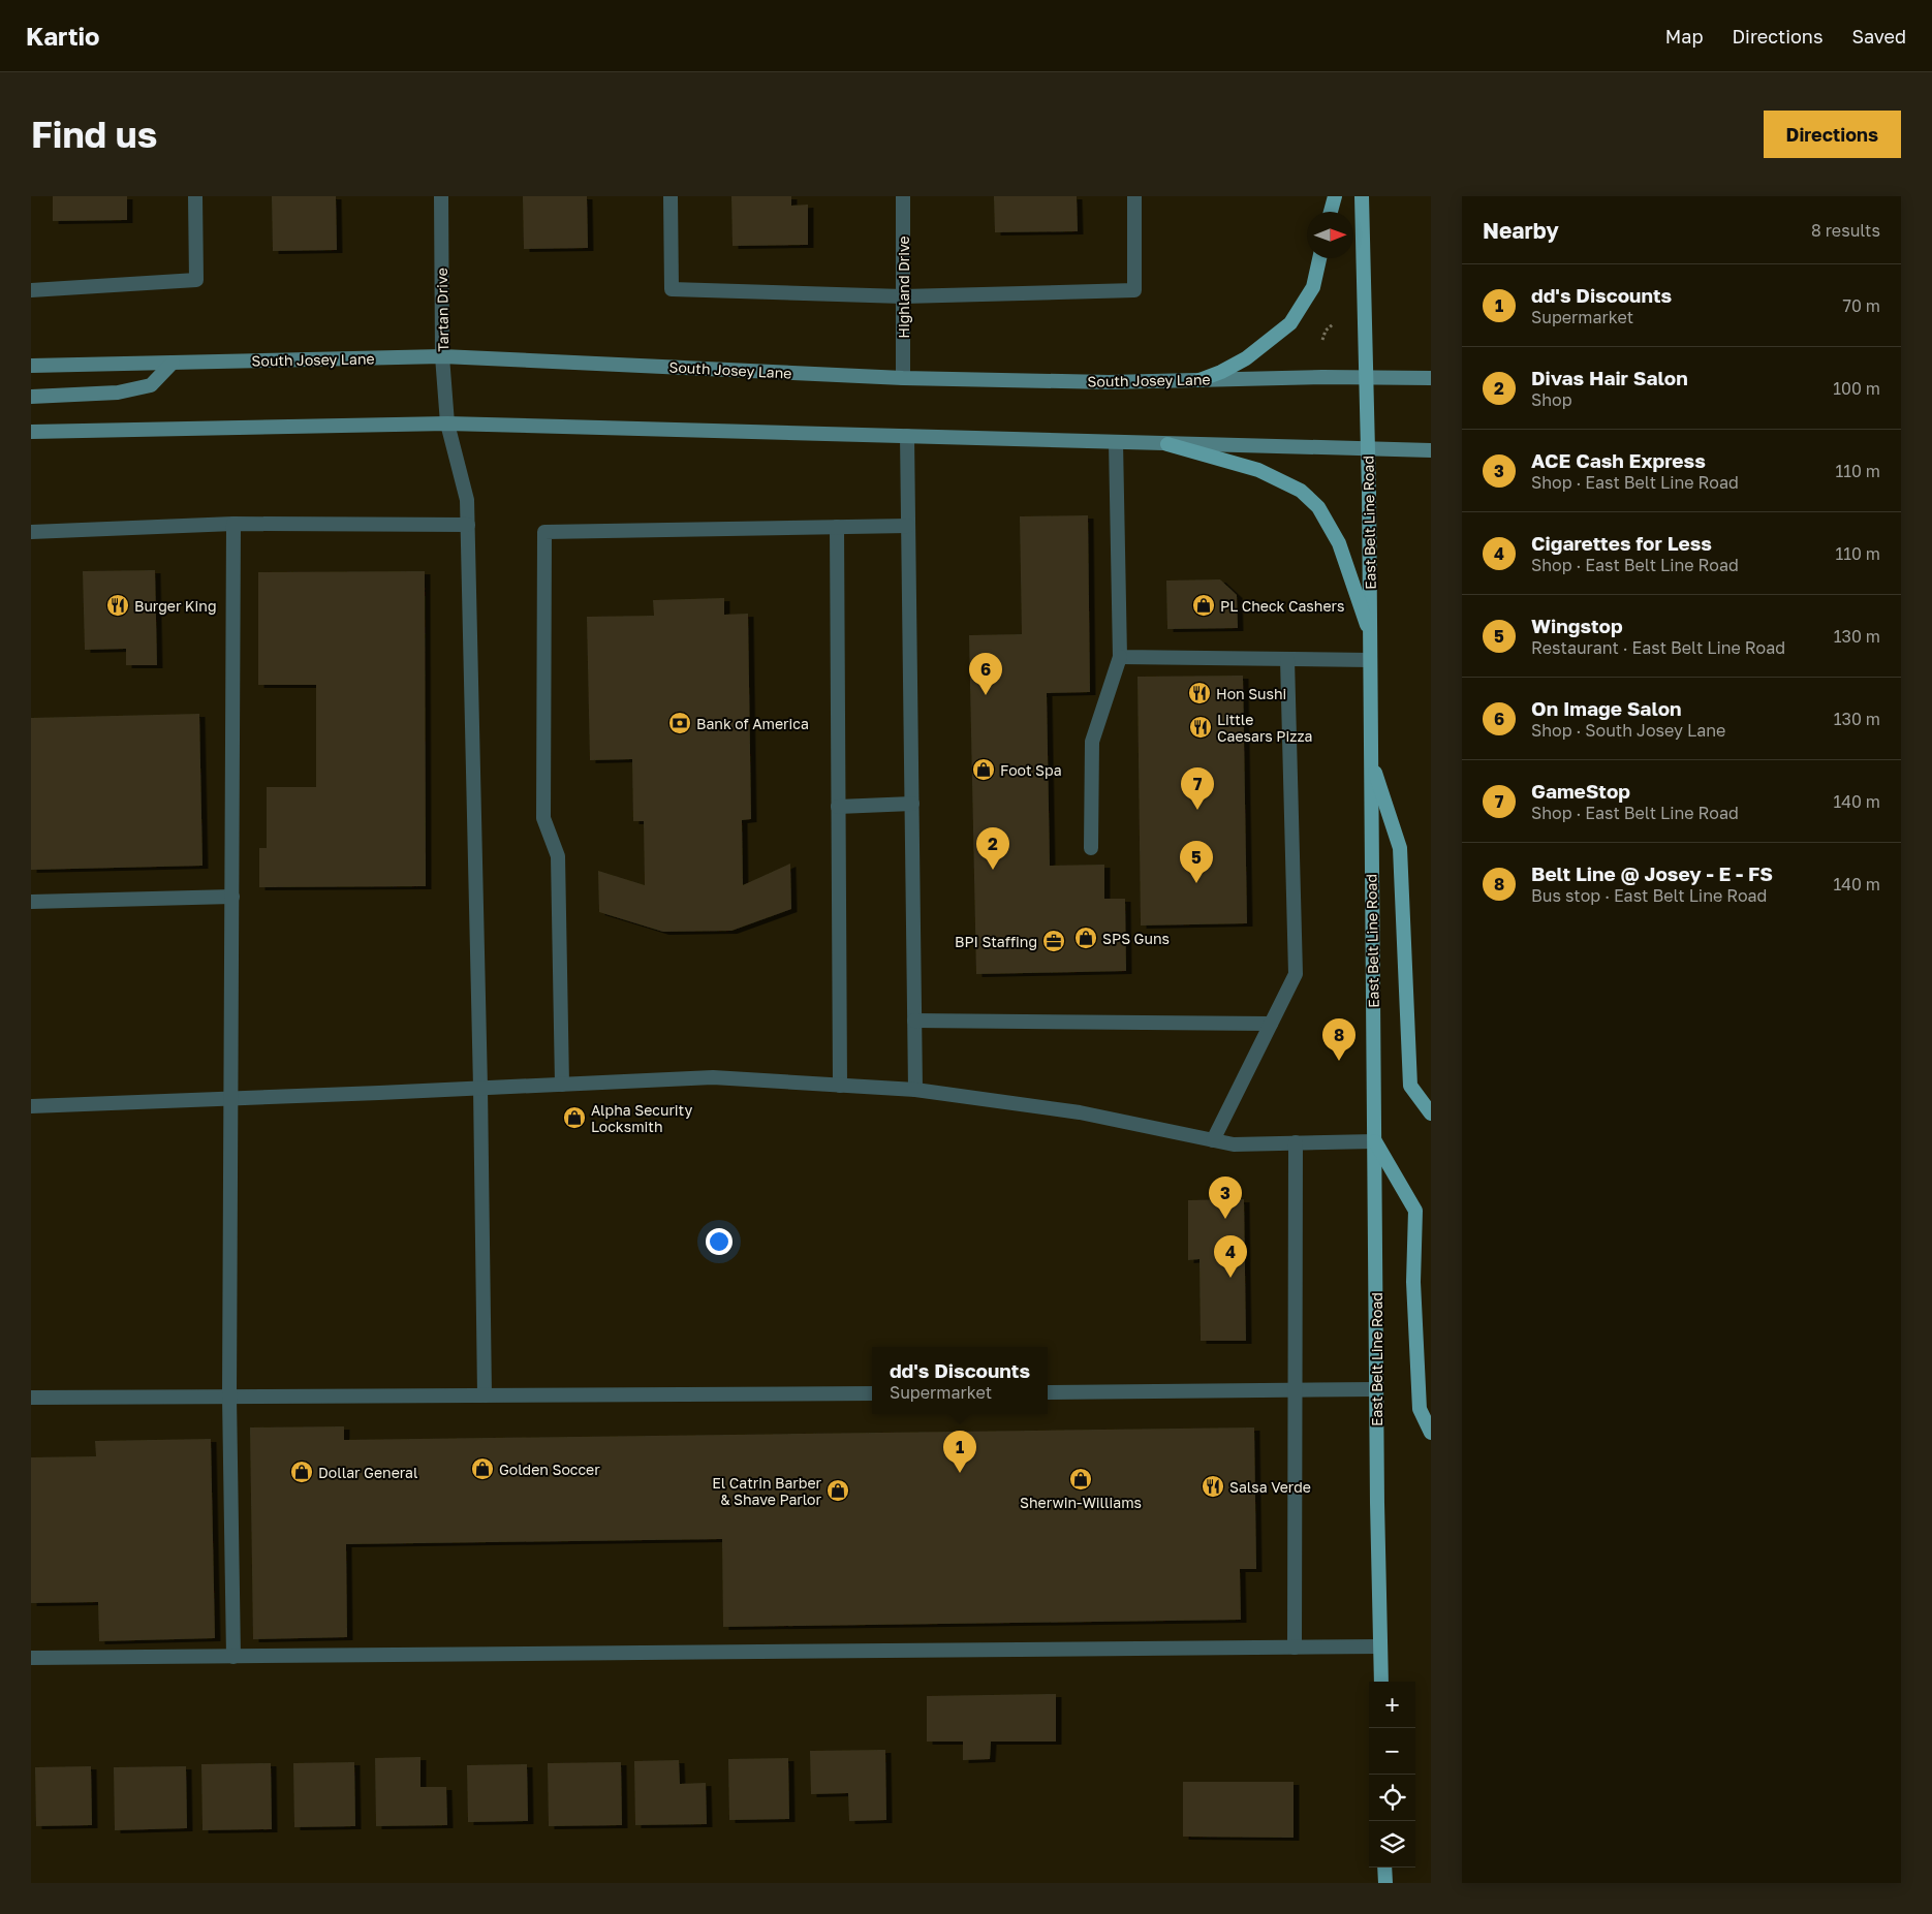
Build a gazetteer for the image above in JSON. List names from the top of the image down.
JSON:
{
  "streets": {
    "main road": ["South Josey Lane", "East Belt Line Road"],
    "street": ["Highland Drive", "Tartan Drive"]
  },
  "crossings": [
    ["Highland Drive", "South Josey Lane"],
    ["Tartan Drive", "South Josey Lane"],
    ["South Josey Lane", "East Belt Line Road"]
  ],
  "places": {
    "restaurant": [
      "Burger King",
      "Hon Sushi",
      "Little Caesars Pizza",
      "Salsa Verde"
    ],
    "shop": [
      "PL Check Cashers",
      "Foot Spa",
      "SPS Guns",
      "Alpha Security Locksmith",
      "Golden Soccer",
      "Dollar General",
      "Sherwin-Williams",
      "El Catrin Barber & Shave Parlor"
    ],
    "bank": ["Bank of America"],
    "office": ["BPI Staffing"]
  },
  "north": "right",
  "page": {
    "header": "Kartio",
    "nav": ["Map", "Directions", "Saved"],
    "buttons": "Directions",
    "title": "Find us",
    "heading": ["Nearby", "8 results"],
    "list": [
      {
        "mark": "1",
        "name": "dd's Discounts",
        "note": "Supermarket",
        "value": "70 m"
      },
      {
        "mark": "2",
        "name": "Divas Hair Salon",
        "note": "Shop",
        "value": "100 m"
      },
      {
        "mark": "3",
        "name": "ACE Cash Express",
        "note": "Shop · East Belt Line Road",
        "value": "110 m"
      },
      {
        "mark": "4",
        "name": "Cigarettes for Less",
        "note": "Shop · East Belt Line Road",
        "value": "110 m"
      },
      {
        "mark": "5",
        "name": "Wingstop",
        "note": "Restaurant · East Belt Line Road",
        "value": "130 m"
      },
      {
        "mark": "6",
        "name": "On Image Salon",
        "note": "Shop · South Josey Lane",
        "value": "130 m"
      },
      {
        "mark": "7",
        "name": "GameStop",
        "note": "Shop · East Belt Line Road",
        "value": "140 m"
      },
      {
        "mark": "8",
        "name": "Belt Line @ Josey - E - FS",
        "note": "Bus stop · East Belt Line Road",
        "value": "140 m"
      }
    ],
    "pins": [
      "6",
      "7",
      "2",
      "5",
      "8",
      "3",
      "4",
      "1"
    ],
    "popup": ["dd's Discounts", "Supermarket"],
    "map_buttons": ["+", "−"]
  }
}
